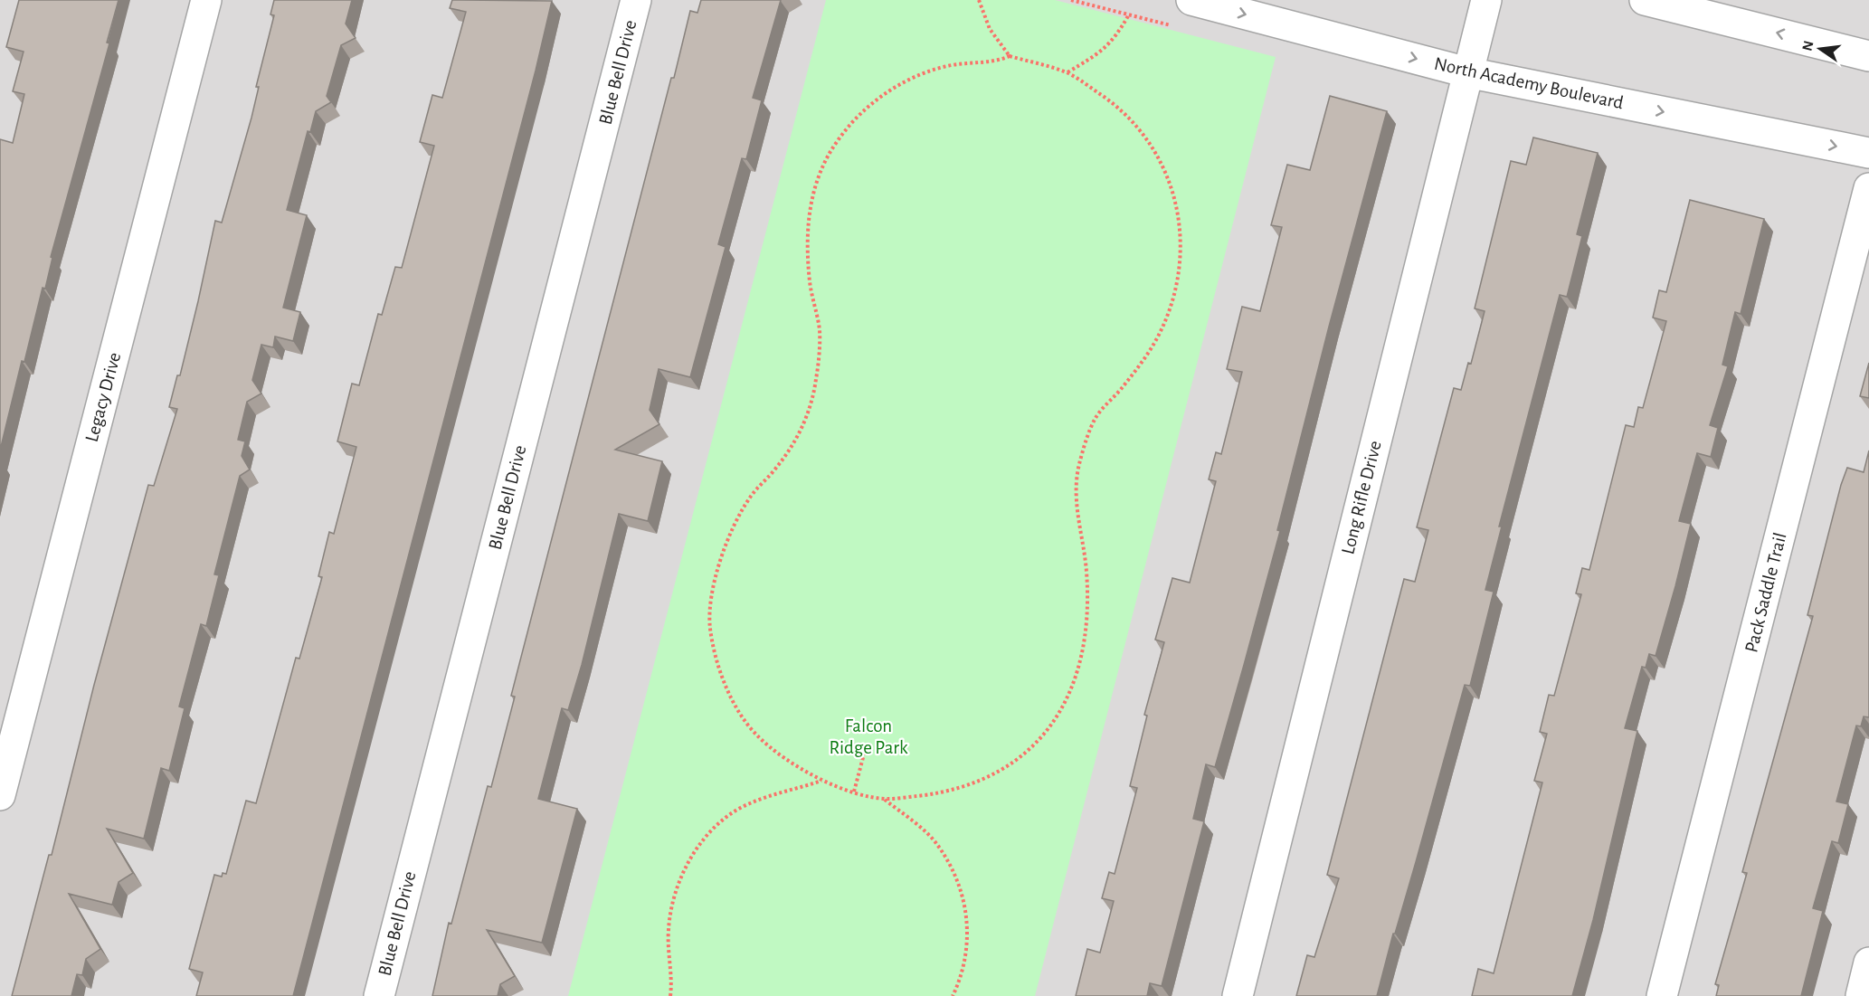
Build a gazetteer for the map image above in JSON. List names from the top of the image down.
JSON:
{
  "streets": {
    "street": [
      "Blue Bell Drive",
      "North Academy Boulevard",
      "Legacy Drive",
      "Long Rifle Drive",
      "Pack Saddle Trail"
    ]
  },
  "crossings": [
    ["North Academy Boulevard", "Long Rifle Drive"]
  ],
  "parks": ["Falcon Ridge Park"],
  "north": "left"
}
